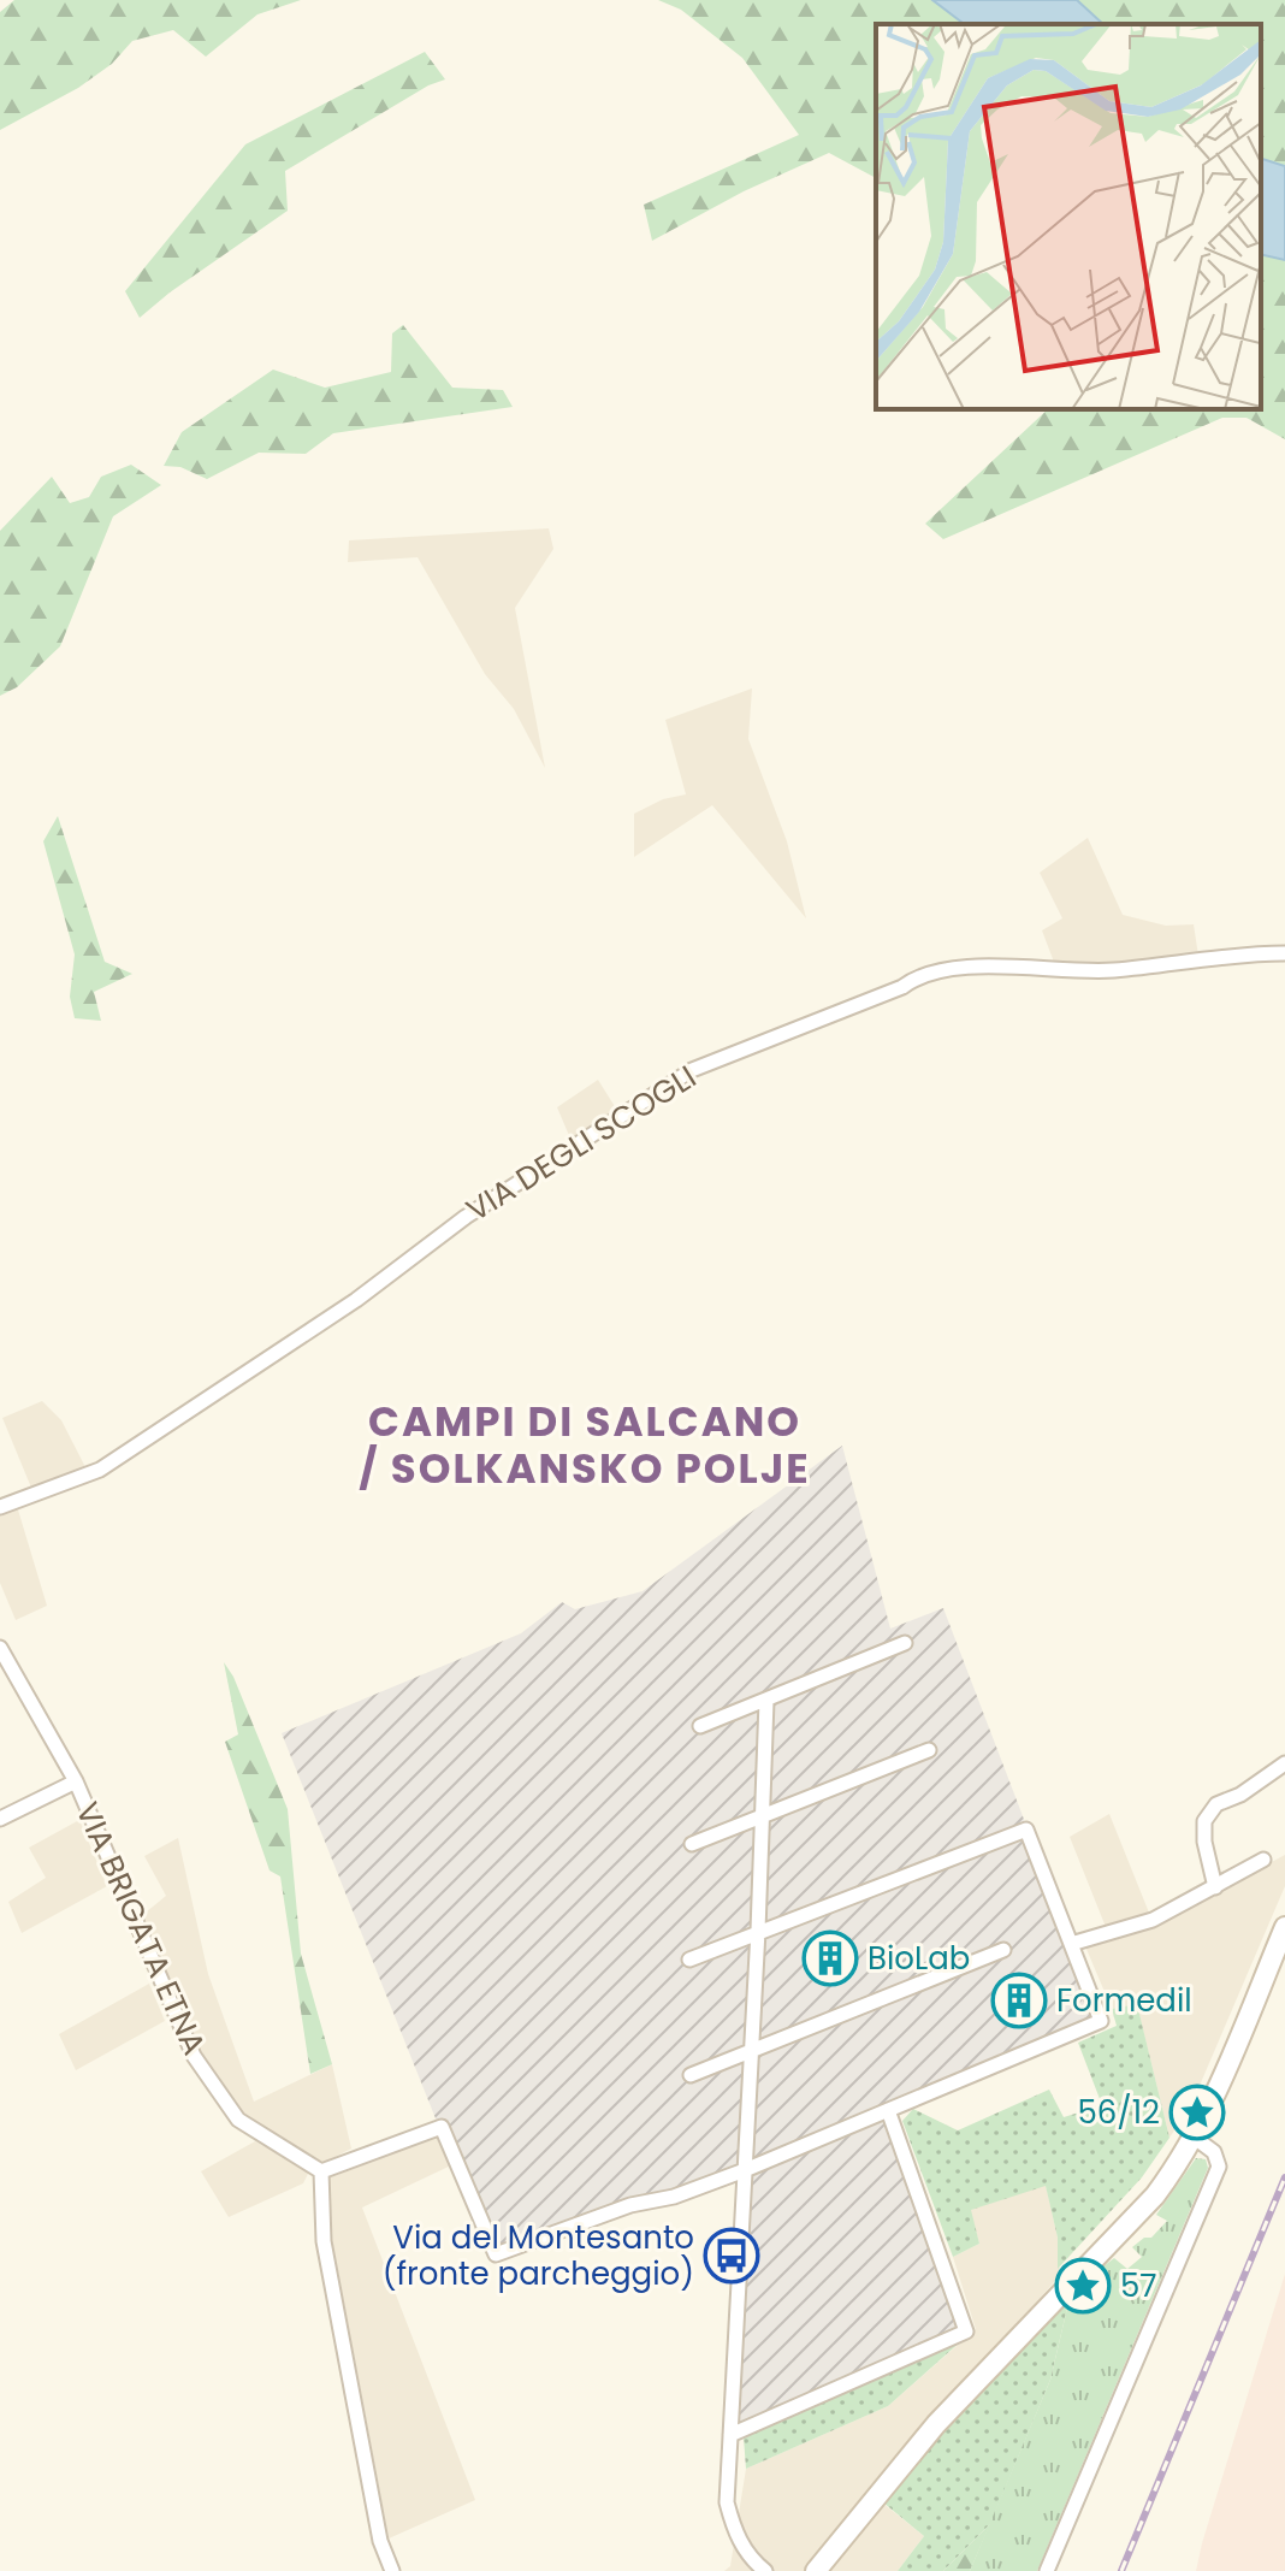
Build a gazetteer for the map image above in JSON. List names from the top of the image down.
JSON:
{
  "streets": {
    "street": ["VIA DEGLI SCOGLI", "VIA BRIGATA ETNA"]
  },
  "districts": ["CAMPI DI SALCANO / SOLKANSKO POLJE"],
  "places": {
    "building": ["BioLab", "Formedil"],
    "place": ["56/12", "57"],
    "bus stop": ["Via del Montesanto (fronte parcheggio)"]
  }
}
